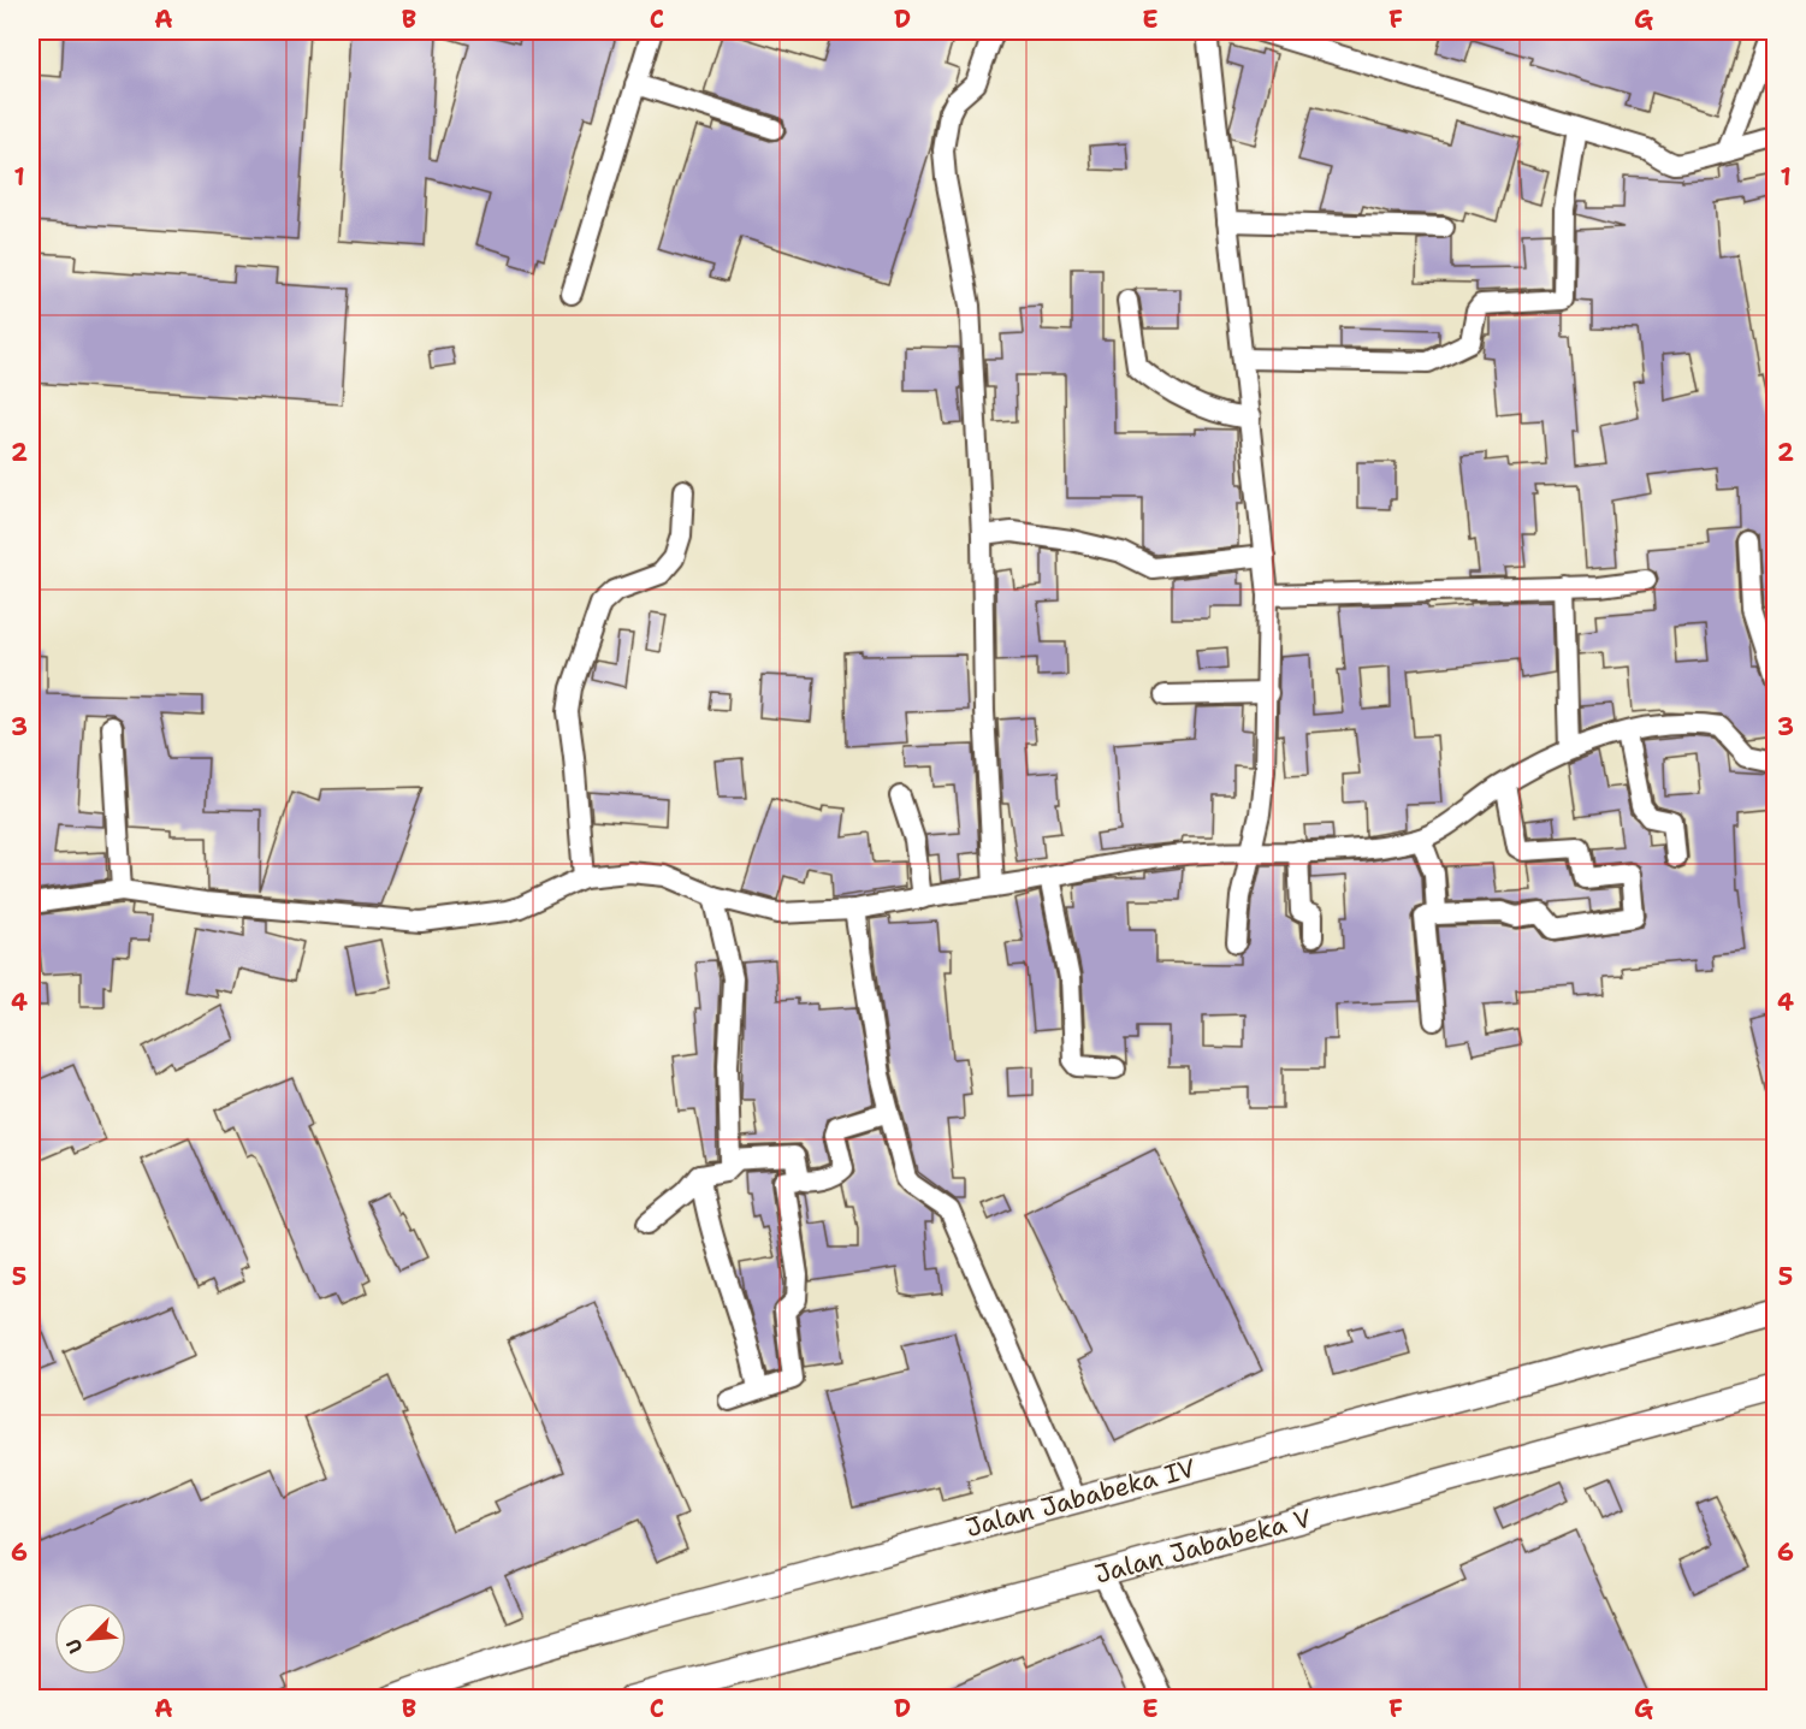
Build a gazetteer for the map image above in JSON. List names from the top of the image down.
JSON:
{
  "streets": {
    "street": ["Jalan Jababeka IV", "Jalan Jababeka V"]
  },
  "north": "bottom left",
  "grid": {
    "columns": [
      "A",
      "B",
      "C",
      "D",
      "E",
      "F",
      "G"
    ],
    "rows": [
      "1",
      "2",
      "3",
      "4",
      "5",
      "6"
    ]
  }
}
